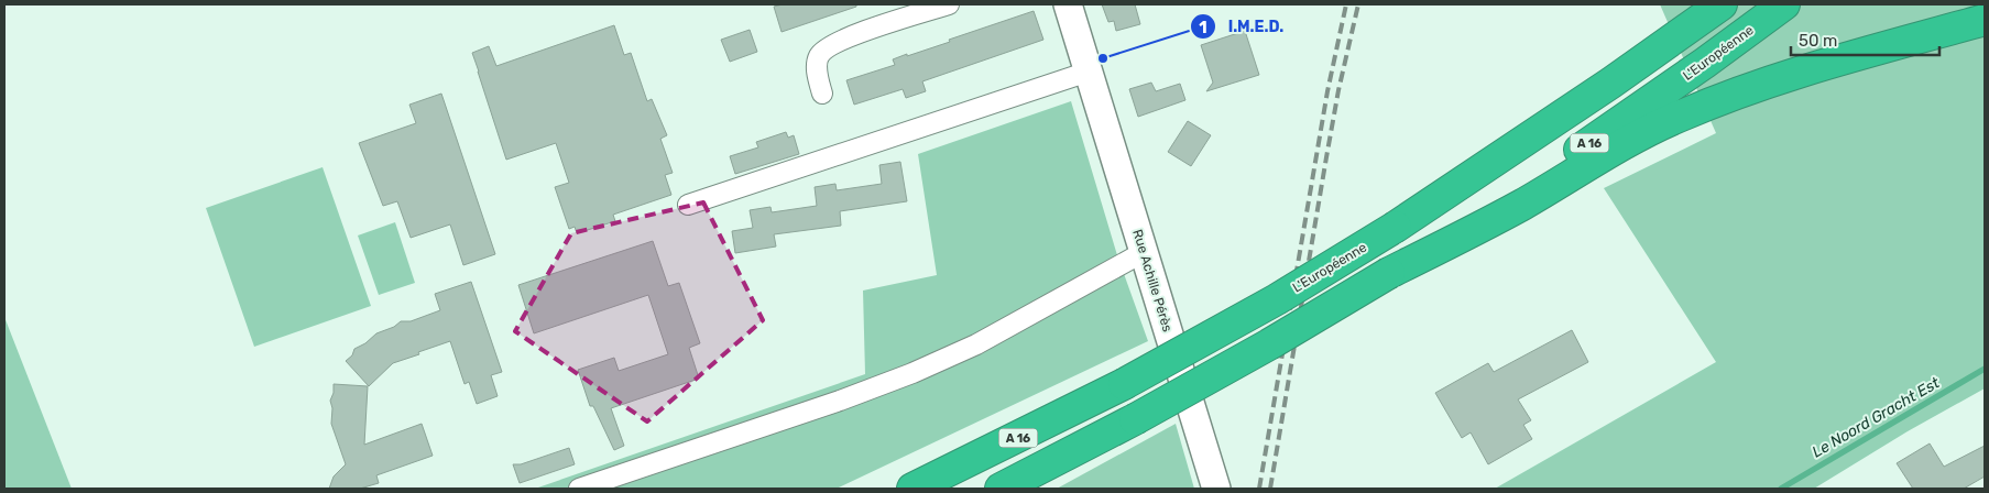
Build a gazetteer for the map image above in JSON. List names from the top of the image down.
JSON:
{
  "streets": {
    "highway": ["L'Européenne", "A 16"],
    "street": ["Rue Achille Pérès"]
  },
  "water": ["Le Noord Gracht Est"],
  "places": ["I.M.E.D."],
  "scale_bar": "50 m"
}
